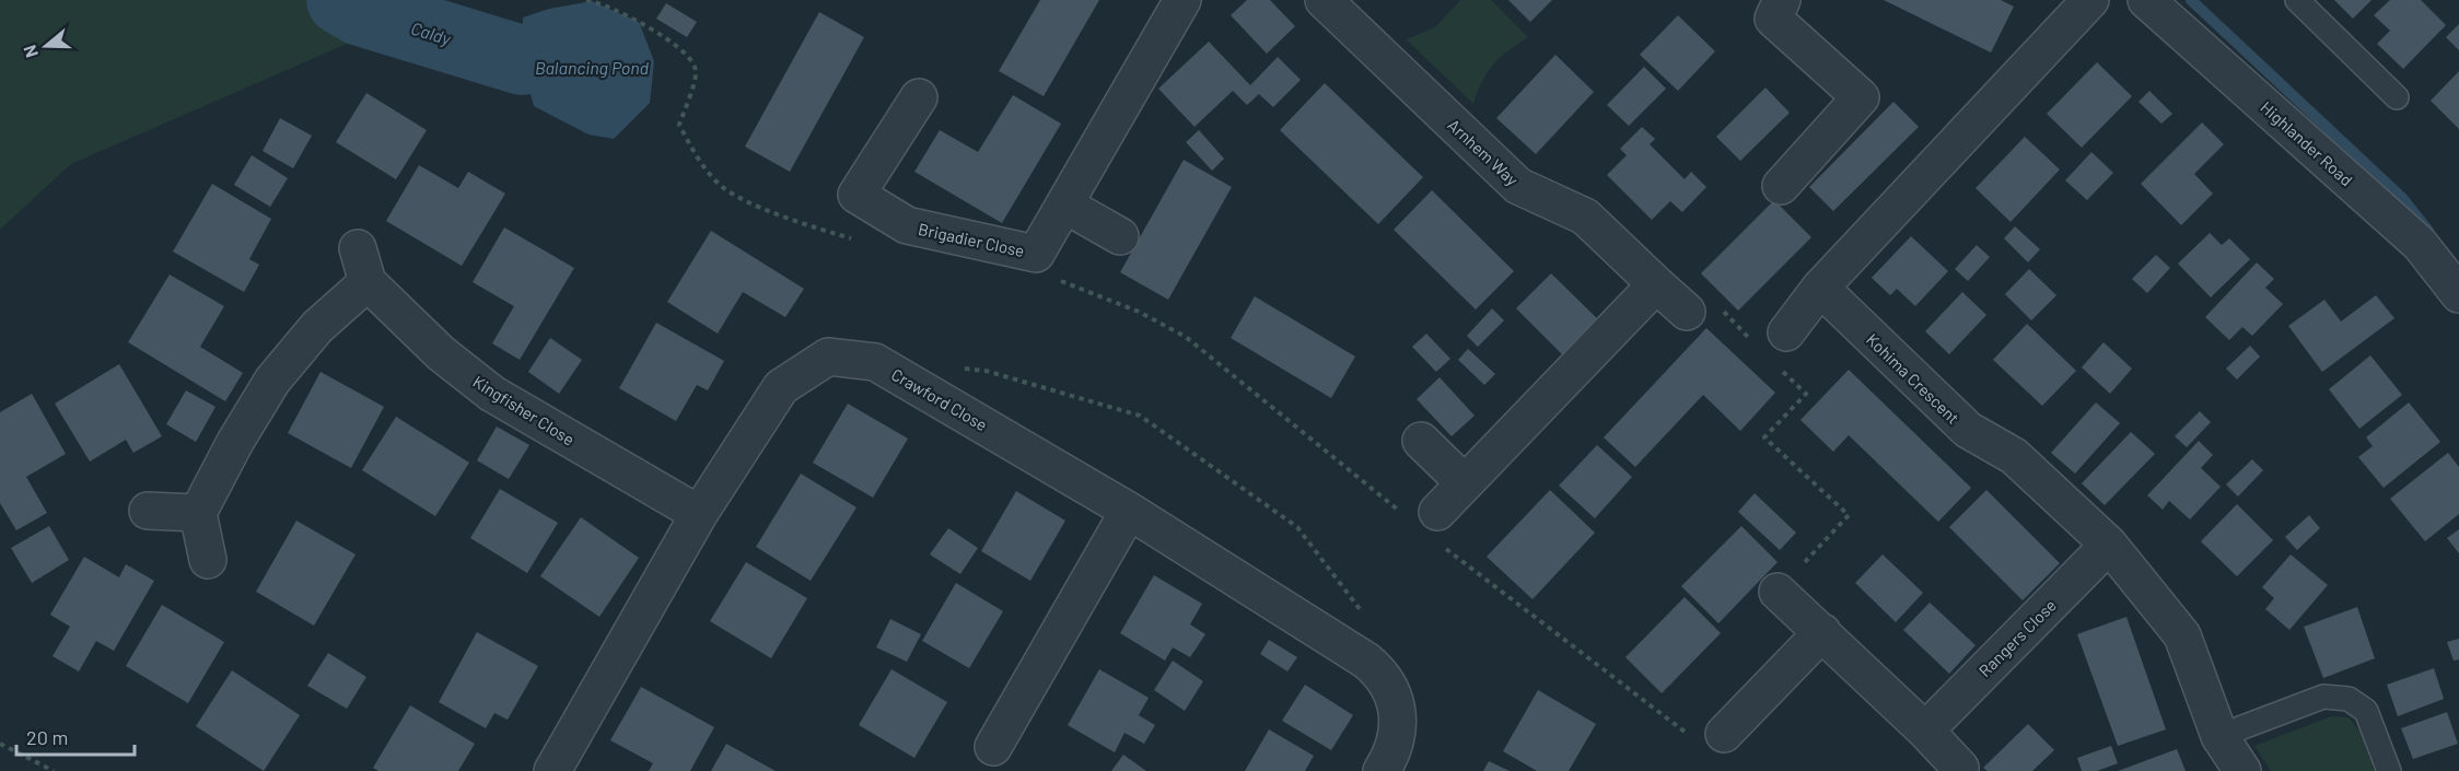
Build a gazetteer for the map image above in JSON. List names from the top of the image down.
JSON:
{
  "streets": {
    "street": [
      "Highlander Road",
      "Arnhem Way",
      "Brigadier Close",
      "Kohima Crescent",
      "Crawford Close",
      "Kingfisher Close",
      "Rangers Close"
    ]
  },
  "crossings": [
    ["Kohima Crescent", "Rangers Close"],
    ["Crawford Close", "Kingfisher Close"]
  ],
  "water": ["Caldy", "Balancing Pond"],
  "scale_bar": "20 m",
  "north": "left"
}
